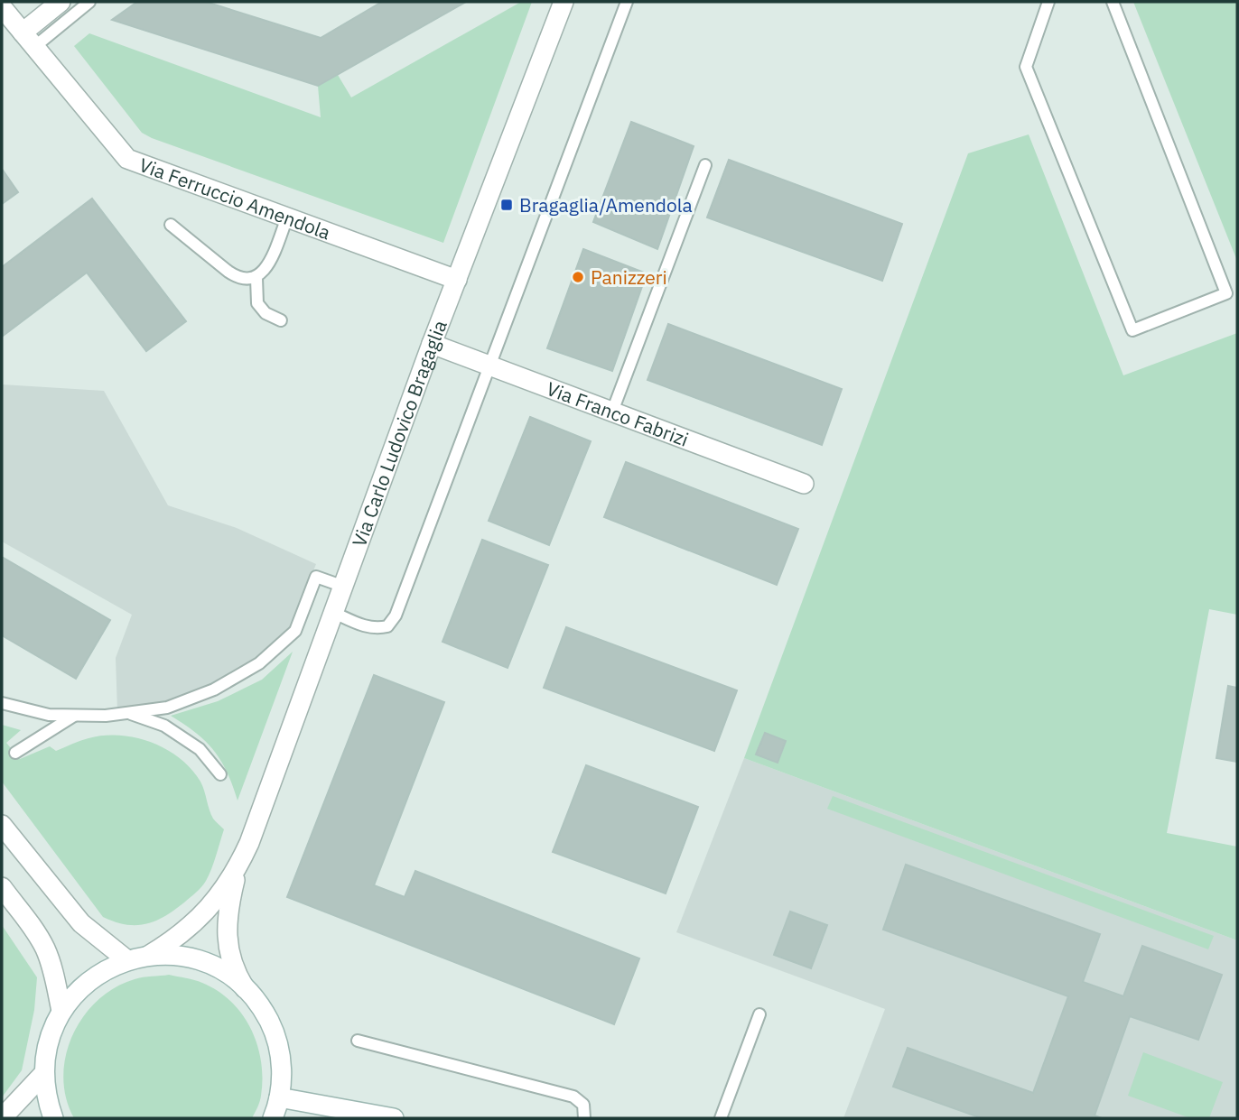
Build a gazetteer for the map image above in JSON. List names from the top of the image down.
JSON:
{
  "streets": {
    "street": ["Via Ferruccio Amendola", "Via Franco Fabrizi", "Via Carlo Ludovico Bragaglia"]
  },
  "crossings": [
    ["Via Ferruccio Amendola", "Via Carlo Ludovico Bragaglia"],
    ["Via Franco Fabrizi", "Via Carlo Ludovico Bragaglia"]
  ],
  "places": {
    "transit": ["Bragaglia/Amendola"],
    "other": ["Panizzeri"]
  }
}
